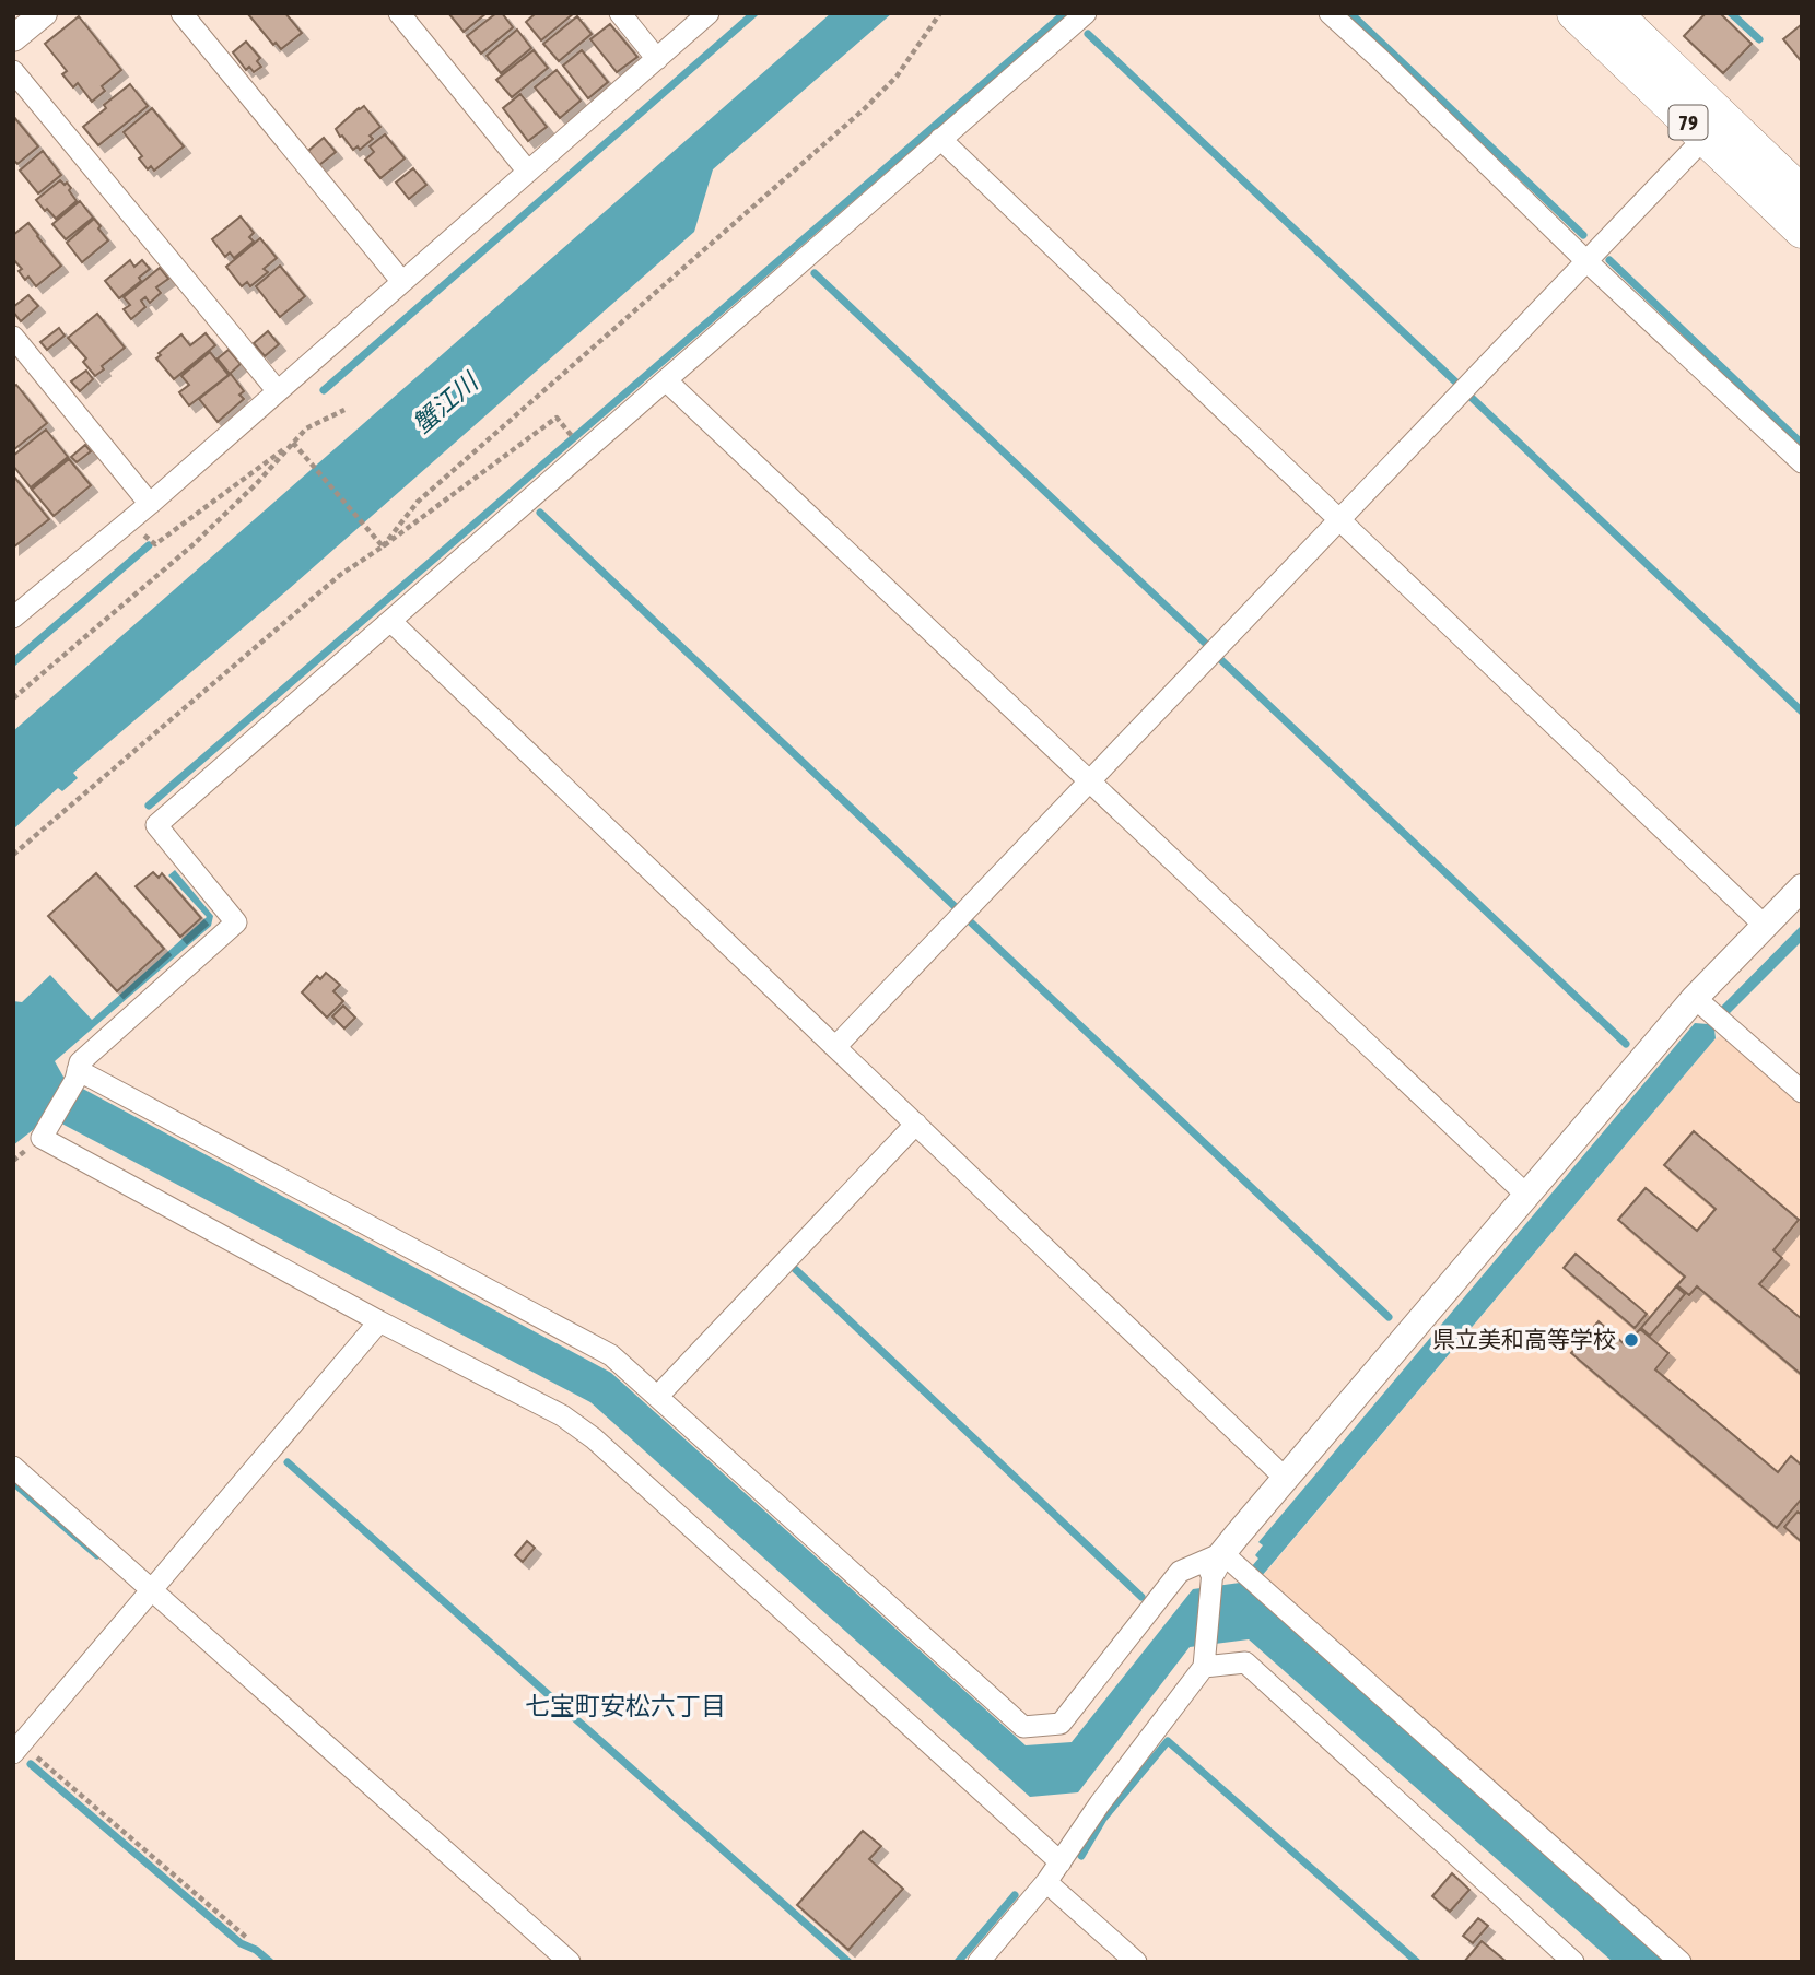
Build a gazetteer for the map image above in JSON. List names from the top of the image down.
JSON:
{
  "streets": {
    "main road": ["79"]
  },
  "districts": ["七宝町安松六丁目"],
  "water": ["蟹江川"],
  "places": ["県立美和高等学校"]
}
